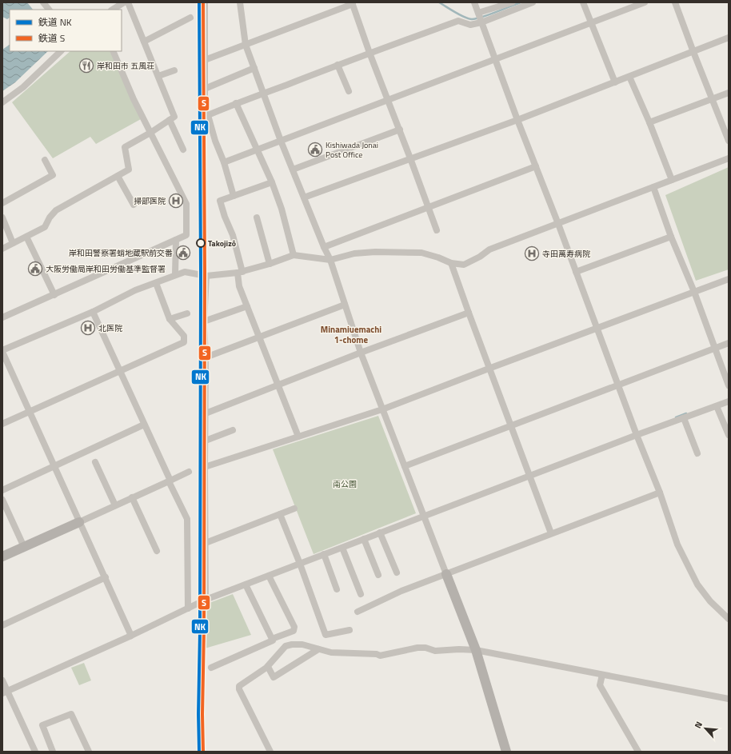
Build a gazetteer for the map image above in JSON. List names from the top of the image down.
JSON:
{
  "districts": ["Minamiuemachi 1-chome"],
  "parks": ["南公園"],
  "places": {
    "restaurant": ["岸和田市 五風荘"],
    "public building": ["Kishiwada Jonai Post Office", "岸和田警察署蛸地蔵駅前交番", "大阪労働局岸和田労働基準監督署"],
    "hospital": ["掃部医院", "寺田萬寿病院", "北医院"],
    "other": ["Takojizō"]
  },
  "lines": ["rail line NK", "rail line S"],
  "legend": ["鉄道 NK", "鉄道 S"],
  "north": "top left"
}
